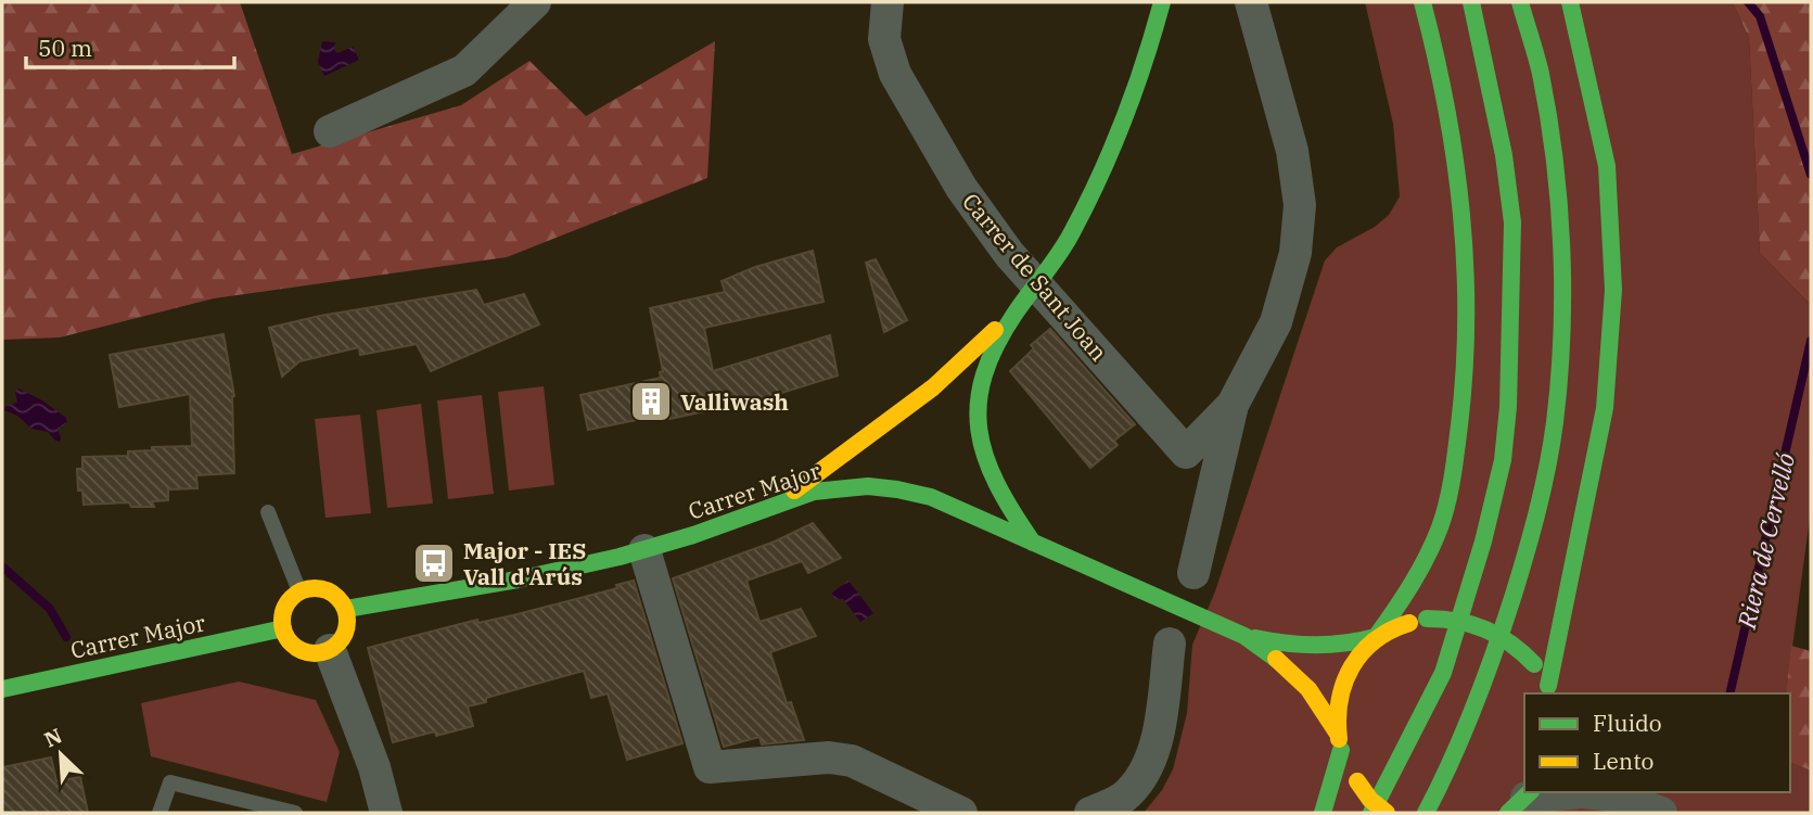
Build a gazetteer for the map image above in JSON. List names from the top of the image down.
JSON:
{
  "streets": {
    "main road": ["Carrer Major"],
    "street": ["Carrer de Sant Joan"]
  },
  "water": ["Riera de Cervelló"],
  "places": {
    "building": ["Valliwash"],
    "bus stop": ["Major - IES Vall d'Arús"]
  },
  "legend": ["Fluido", "Lento"],
  "scale_bar": "50 m",
  "north": "top left"
}
